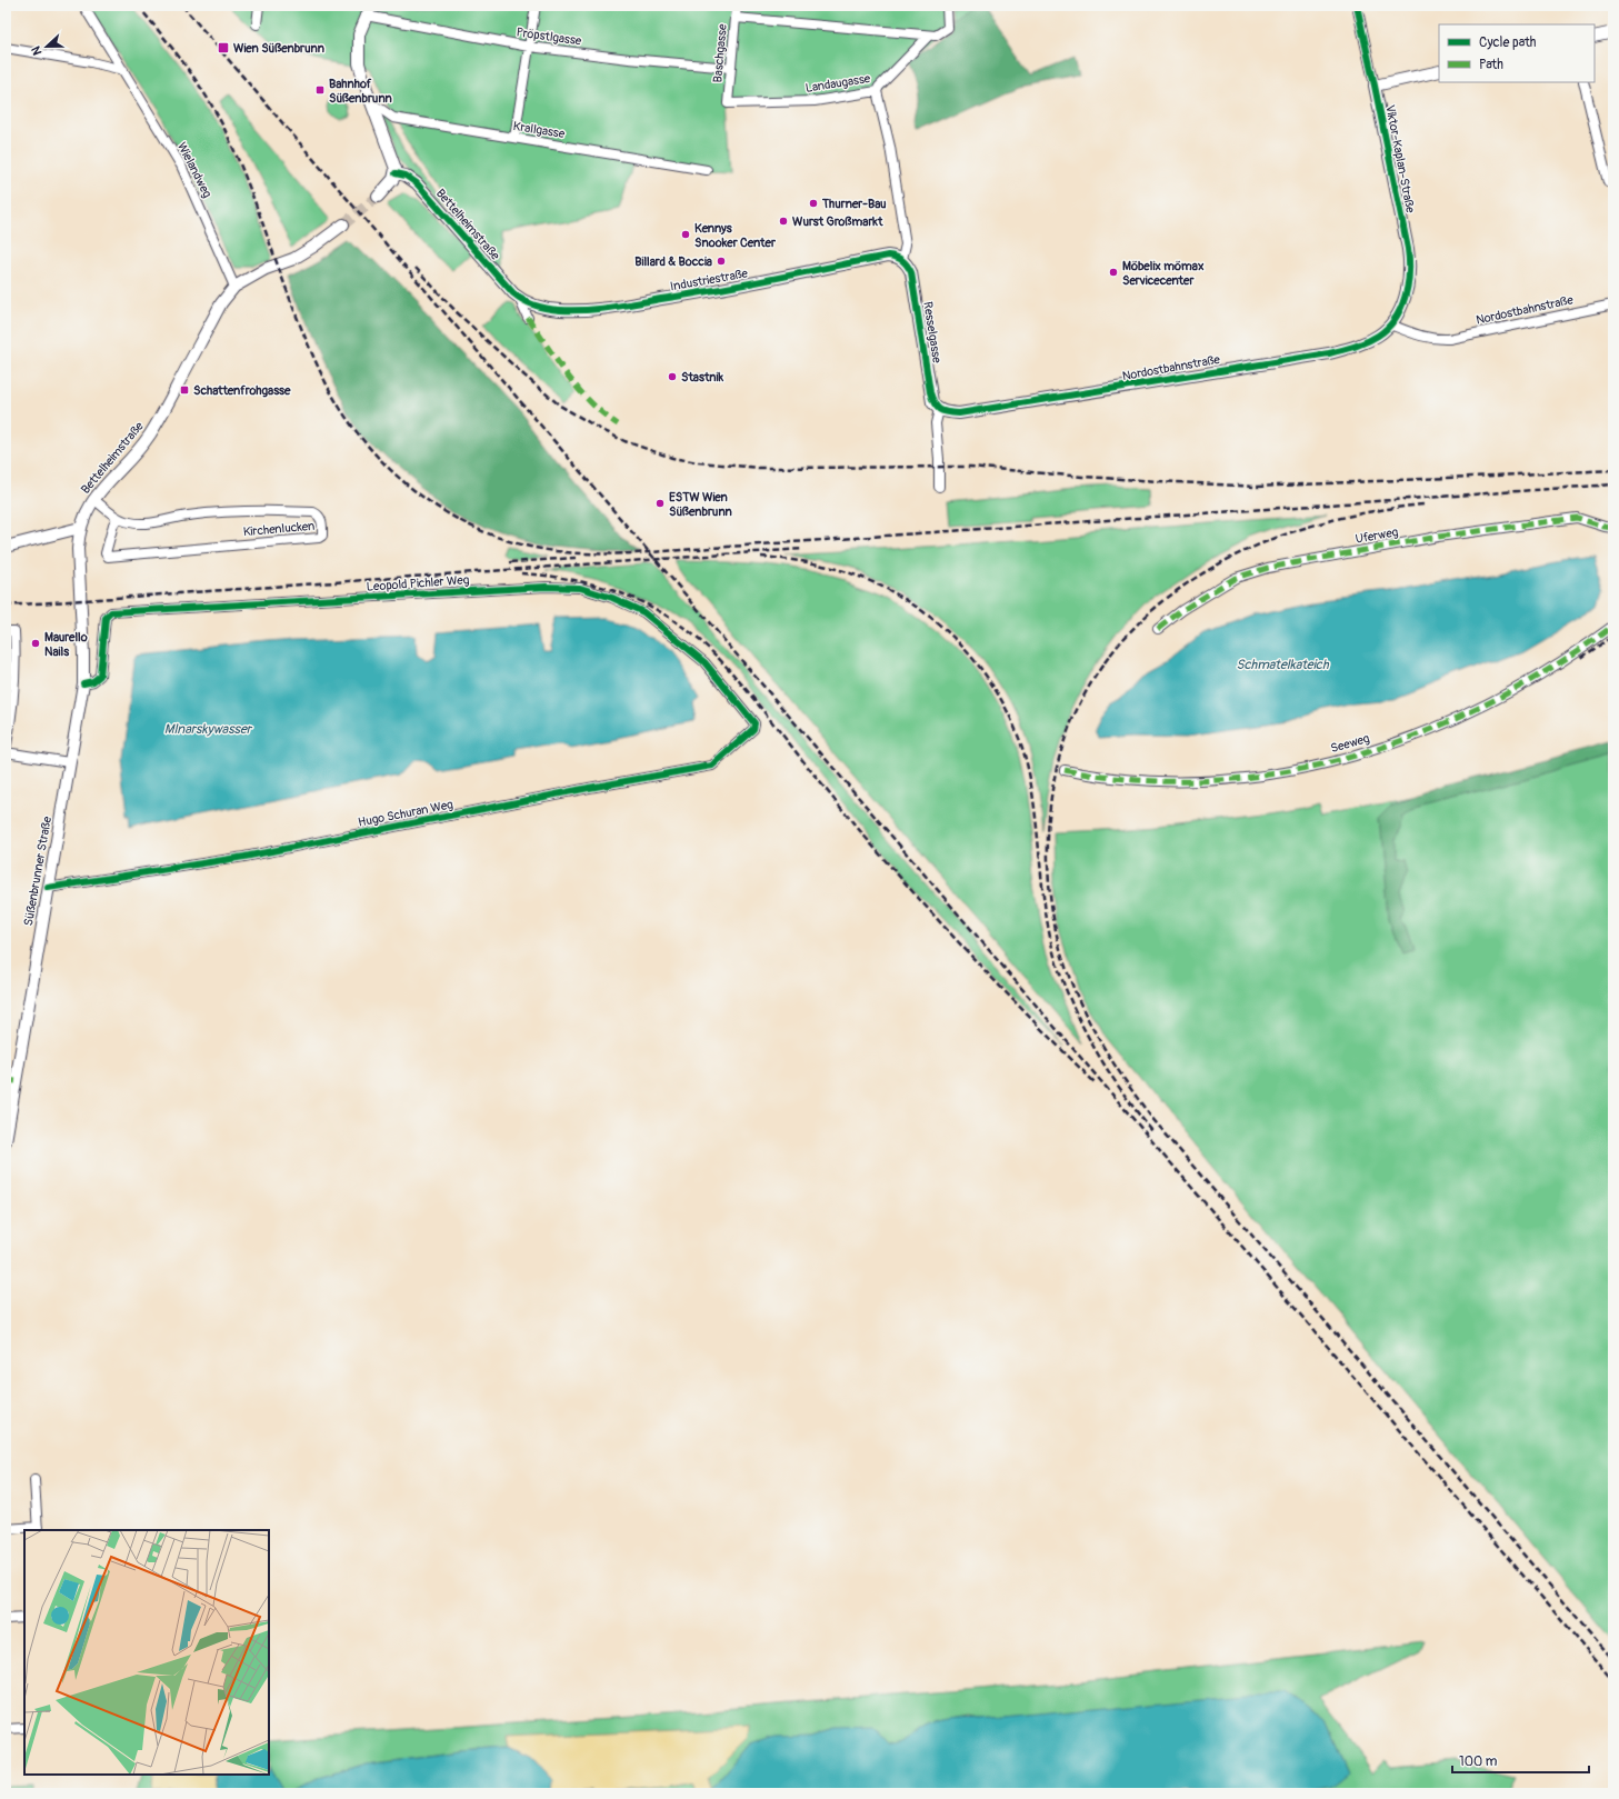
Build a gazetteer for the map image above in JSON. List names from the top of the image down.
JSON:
{
  "streets": {
    "street": [
      "Pröpstlgasse",
      "Baschgasse",
      "Landaugasse",
      "Krallgasse",
      "Viktor-Kaplan-Straße",
      "Wielandweg",
      "Bettelheimstraße",
      "Industriestraße",
      "Nordostbahnstraße",
      "Resselgasse",
      "Kirchenlucken",
      "Uferweg",
      "Leopold Pichler Weg",
      "Seeweg",
      "Hugo Schuran Weg",
      "Süßenbrunner Straße"
    ]
  },
  "crossings": [
    ["Pröpstlgasse", "Baschgasse"],
    ["Baschgasse", "Landaugasse"],
    ["Viktor-Kaplan-Straße", "Nordostbahnstraße"],
    ["Wielandweg", "Bettelheimstraße"],
    ["Bettelheimstraße", "Industriestraße"],
    ["Bettelheimstraße", "Kirchenlucken"],
    ["Bettelheimstraße", "Süßenbrunner Straße"],
    ["Industriestraße", "Resselgasse"],
    ["Nordostbahnstraße", "Resselgasse"],
    ["Leopold Pichler Weg", "Hugo Schuran Weg"],
    ["Leopold Pichler Weg", "Süßenbrunner Straße"],
    ["Hugo Schuran Weg", "Süßenbrunner Straße"]
  ],
  "water": ["Schmatelkateich", "Mlnarskywasser"],
  "places": {
    "transit": ["Wien Süßenbrunn", "Bahnhof Süßenbrunn", "Schattenfrohgasse"],
    "other": [
      "Thurner-Bau",
      "Wurst Großmarkt",
      "Kennys Snooker Center",
      "Billard & Boccia",
      "Möbelix mömax Servicecenter",
      "Stastnik",
      "ESTW Wien Süßenbrunn",
      "Maurello Nails"
    ]
  },
  "legend": ["Cycle path", "Path"],
  "scale_bar": "100 m",
  "north": "left"
}
